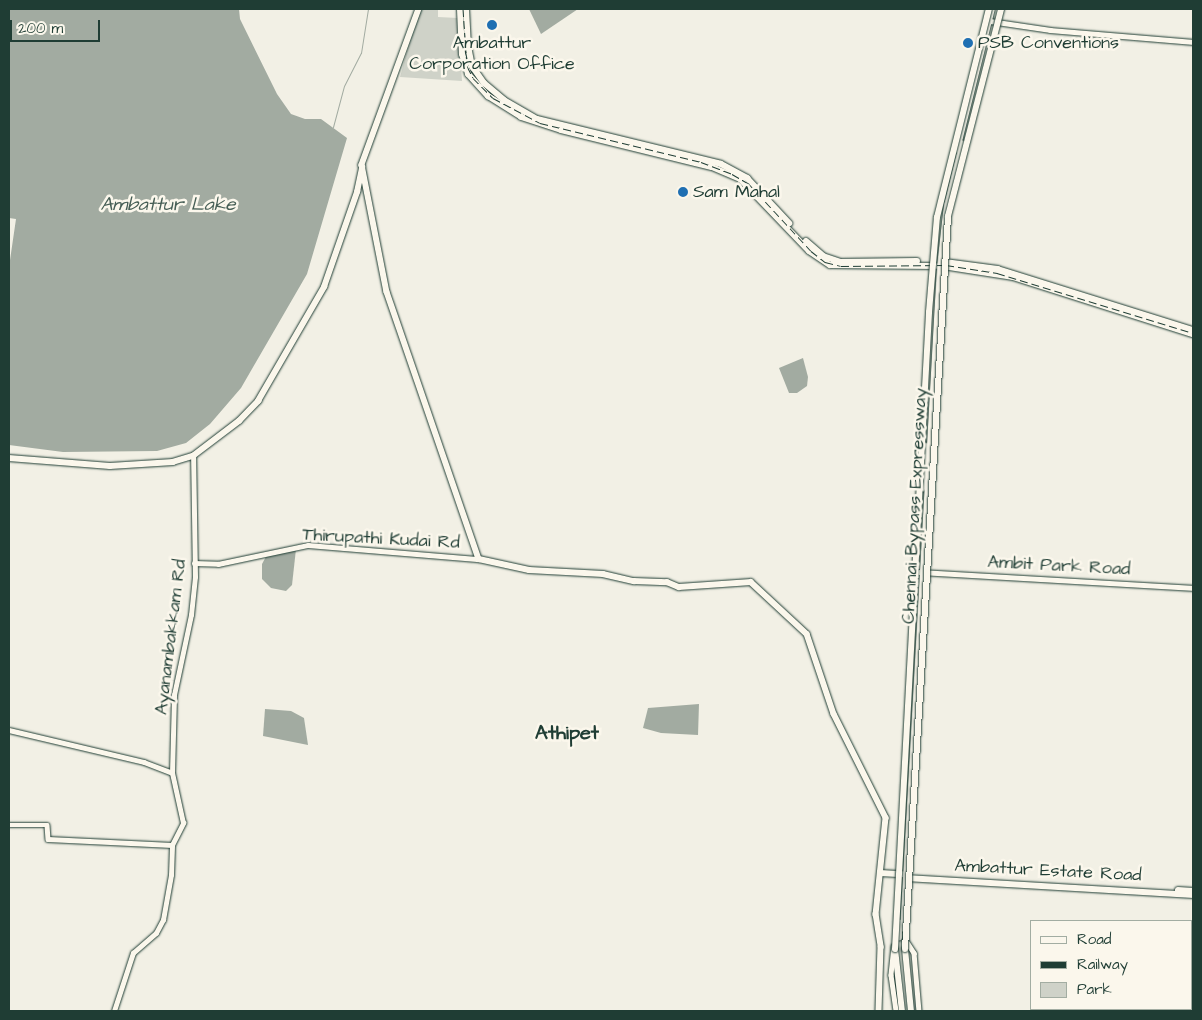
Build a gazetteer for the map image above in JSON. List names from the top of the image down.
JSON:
{
  "streets": {
    "highway": ["Chennai Bypass Expressway"],
    "main road": ["Ambattur Estate Road"],
    "street": ["Thirupathi Kudai Rd", "Ambit Park Road", "Ayanambakkam Rd"]
  },
  "crossings": [
    ["Thirupathi Kudai Rd", "Ayanambakkam Rd"]
  ],
  "districts": ["Athipet"],
  "water": ["Ambattur Lake"],
  "places": ["Ambattur Corporation Office", "PSB Conventions", "Sam Mahal"],
  "legend": ["Road", "Railway", "Park"],
  "scale_bar": "200 m"
}
